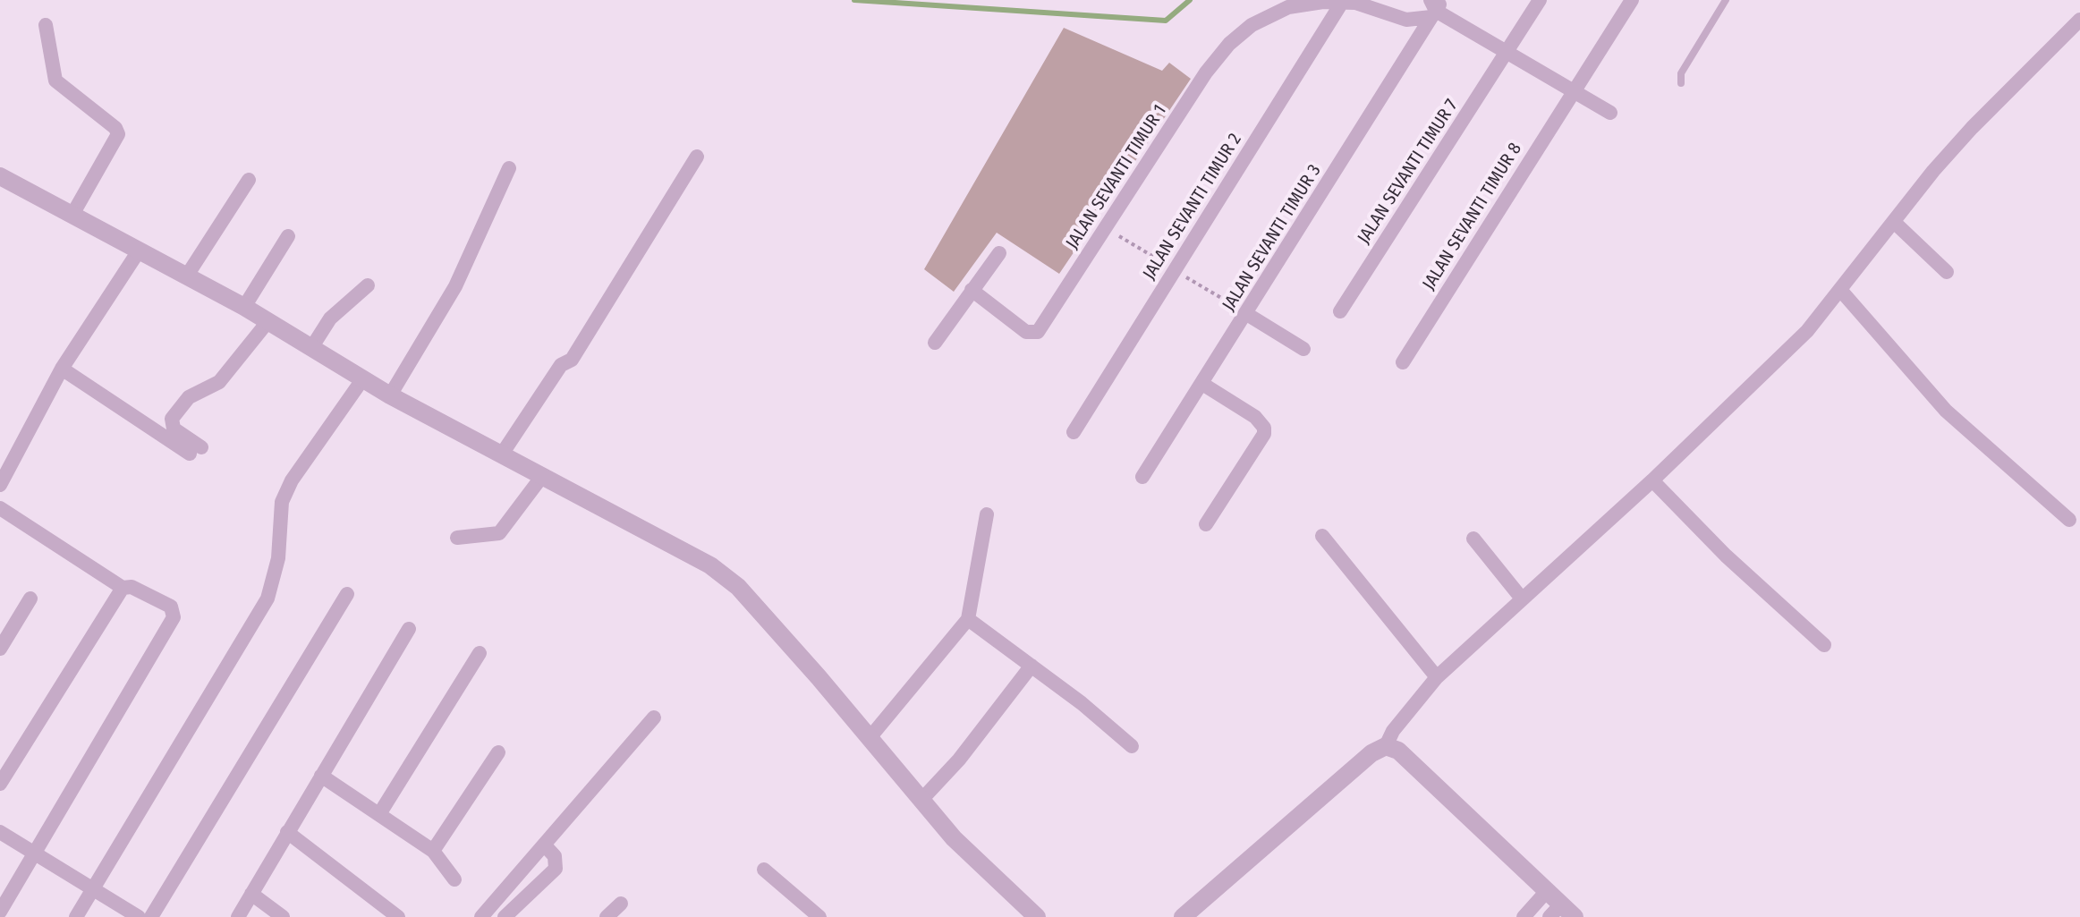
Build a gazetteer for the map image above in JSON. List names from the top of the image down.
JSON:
{
  "streets": {
    "street": [
      "JALAN SEVANTI TIMUR 7",
      "JALAN SEVANTI TIMUR 1",
      "JALAN SEVANTI TIMUR 2",
      "JALAN SEVANTI TIMUR 8",
      "JALAN SEVANTI TIMUR 3"
    ]
  },
  "crossings": [
    ["JALAN SEVANTI TIMUR 1", "JALAN SEVANTI TIMUR 2"]
  ]
}
